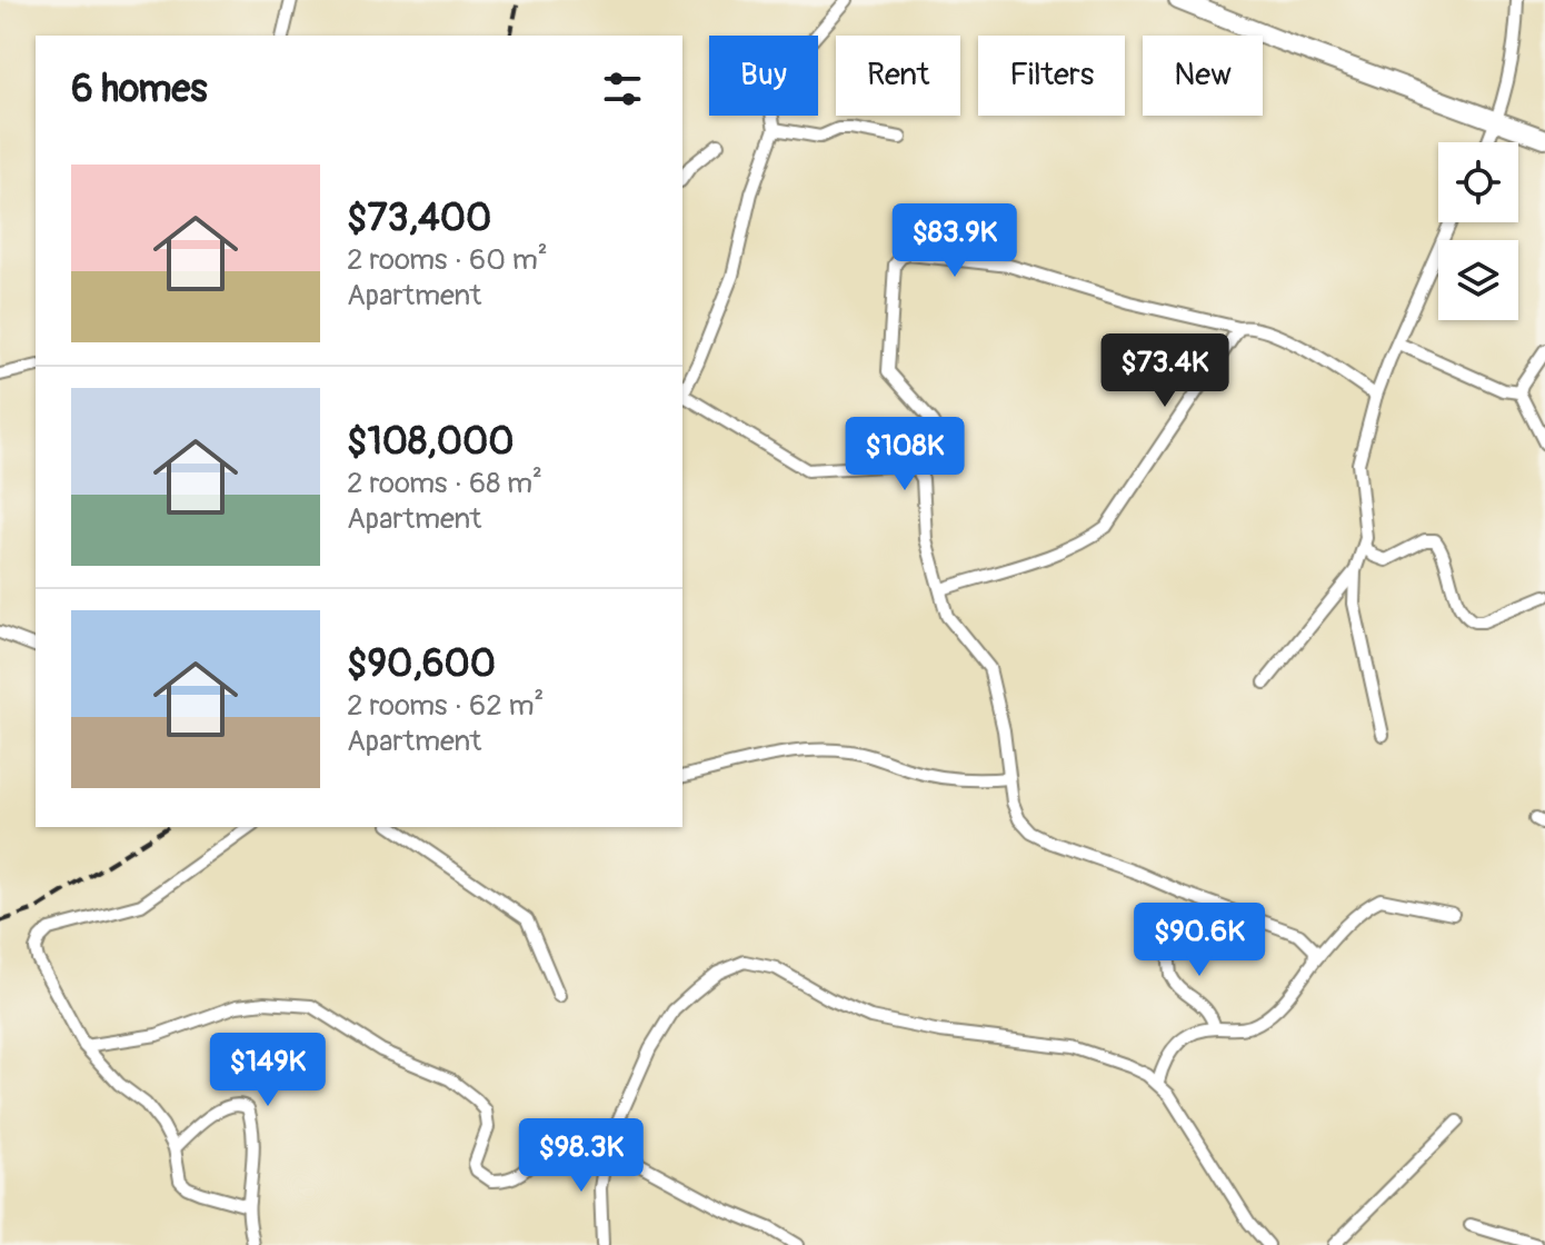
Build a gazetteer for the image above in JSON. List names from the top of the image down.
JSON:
{
  "page": {
    "chip": [
      "Buy",
      "Rent",
      "Filters",
      "New"
    ],
    "heading": "6 homes",
    "list": [
      {
        "name": "$73,400",
        "note": "2 rooms · 60 m² · Apartment"
      },
      {
        "name": "$108,000",
        "note": "2 rooms · 68 m² · Apartment"
      },
      {
        "name": "$90,600",
        "note": "2 rooms · 62 m² · Apartment"
      }
    ],
    "price": [
      "$83.9K",
      "$73.4K",
      "$108K",
      "$90.6K",
      "$149K",
      "$98.3K"
    ]
  }
}
